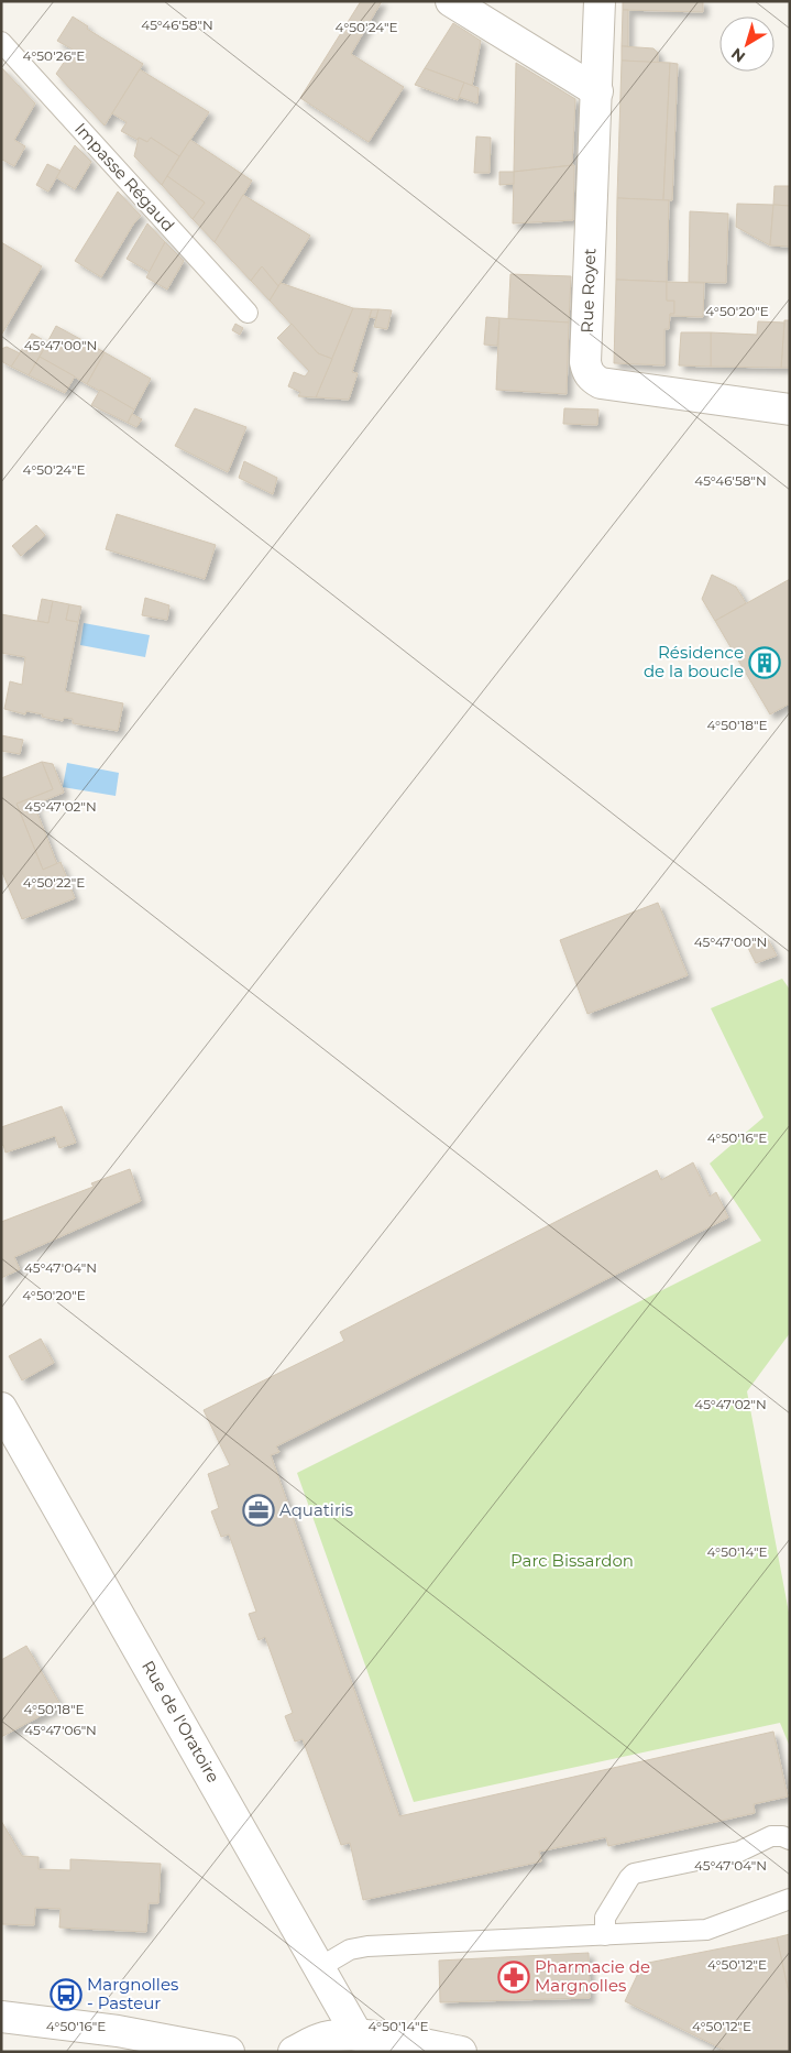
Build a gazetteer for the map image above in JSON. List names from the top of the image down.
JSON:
{
  "streets": {
    "street": ["Rue Royet", "Rue de l'Oratoire"],
    "lane": ["Impasse Régaud"]
  },
  "parks": ["Parc Bissardon"],
  "places": {
    "building": ["Résidence de la boucle"],
    "office": ["Aquatiris"],
    "pharmacy": ["Pharmacie de Margnolles"],
    "bus stop": ["Margnolles - Pasteur"]
  },
  "north": "bottom left",
  "coordinates": [
    "45°46'58\"N",
    "4°50'24\"E",
    "4°50'26\"E",
    "4°50'20\"E",
    "45°47'00\"N",
    "4°50'18\"E",
    "45°47'02\"N",
    "4°50'22\"E",
    "4°50'16\"E",
    "45°47'04\"N",
    "4°50'14\"E",
    "45°47'06\"N",
    "4°50'12\"E"
  ]
}
